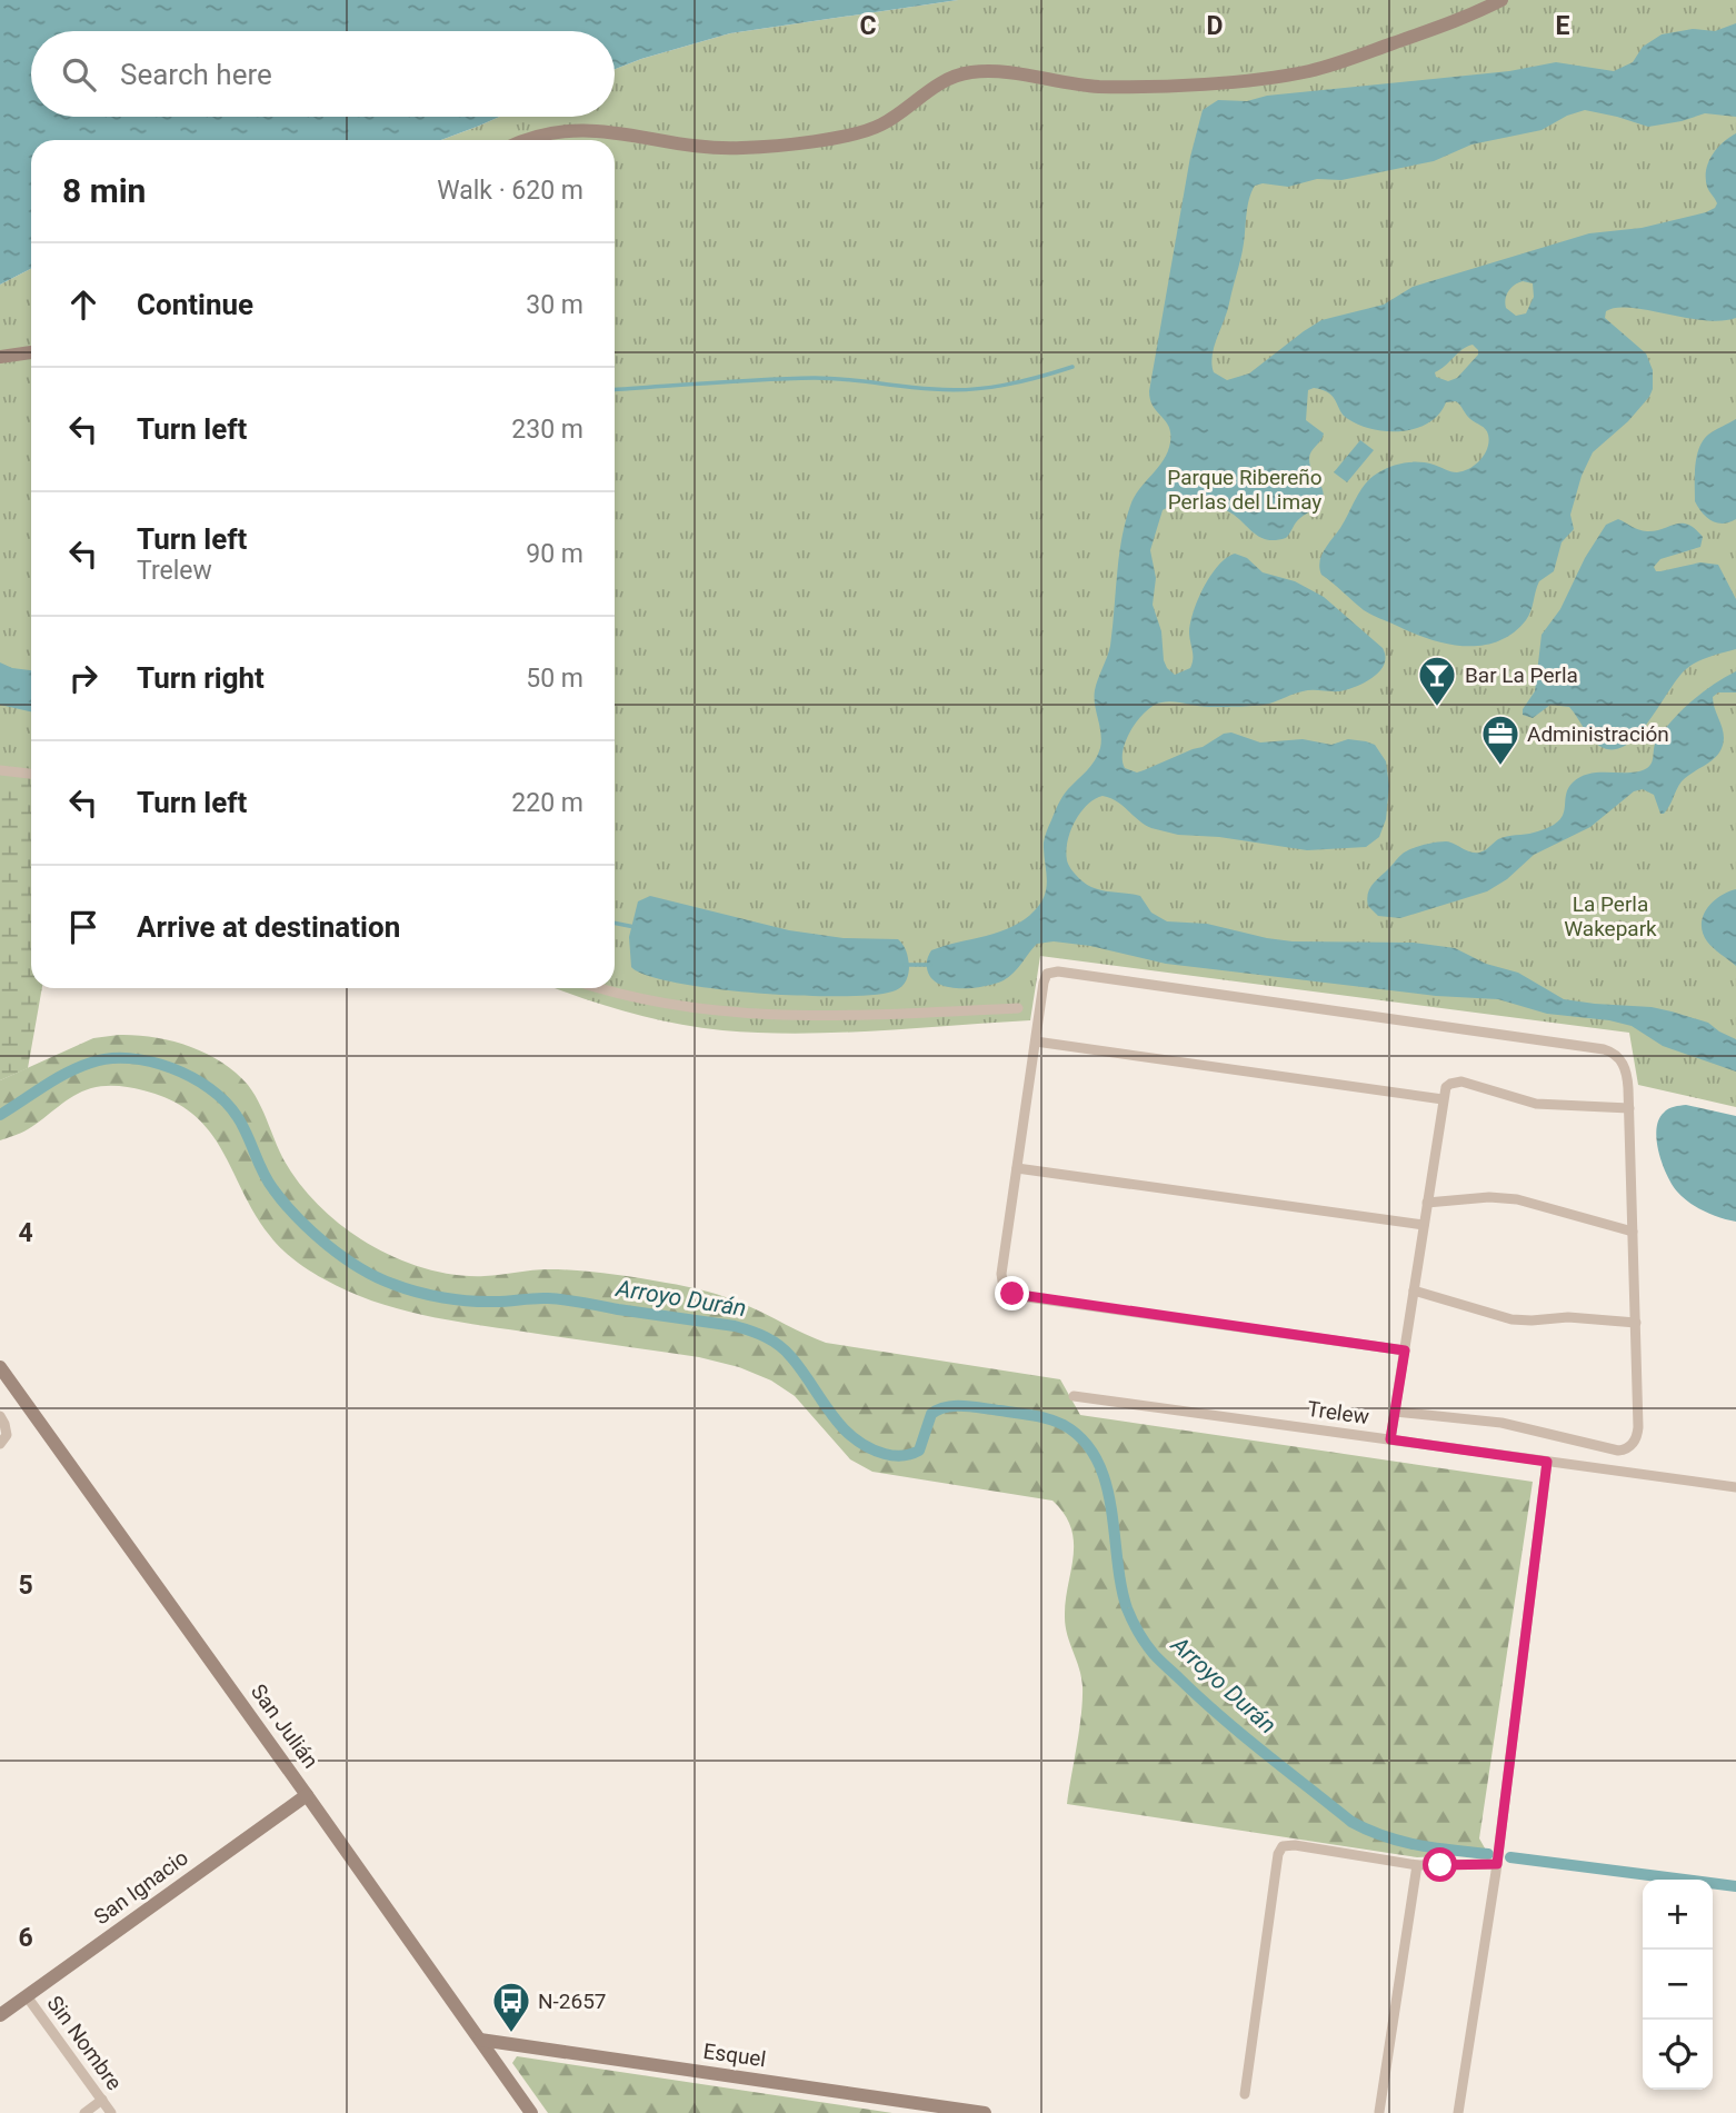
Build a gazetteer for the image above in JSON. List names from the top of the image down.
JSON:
{
  "streets": {
    "street": [
      "Trelew",
      "San Julián",
      "San Ignacio",
      "Sin Nombre",
      "Esquel"
    ]
  },
  "crossings": [
    ["San Julián", "San Ignacio"],
    ["San Julián", "Esquel"],
    ["San Ignacio", "Sin Nombre"]
  ],
  "water": ["Arroyo Durán"],
  "parks": ["Parque Ribereño Perlas del Limay", "La Perla Wakepark"],
  "places": {
    "bar": ["Bar La Perla"],
    "office": ["Administración"],
    "bus stop": ["N-2657"]
  },
  "page": {
    "search": "Search here",
    "heading": ["8 min", "Walk · 620 m"],
    "list": [
      ["Continue", "30 m"],
      ["Turn left", "230 m"],
      ["Turn left", "Trelew", "90 m"],
      ["Turn right", "50 m"],
      ["Turn left", "220 m"],
      "Arrive at destination"
    ],
    "map_buttons": ["+", "−"]
  },
  "grid": {
    "columns": ["C", "D", "E"],
    "rows": ["4", "5", "6"]
  }
}
